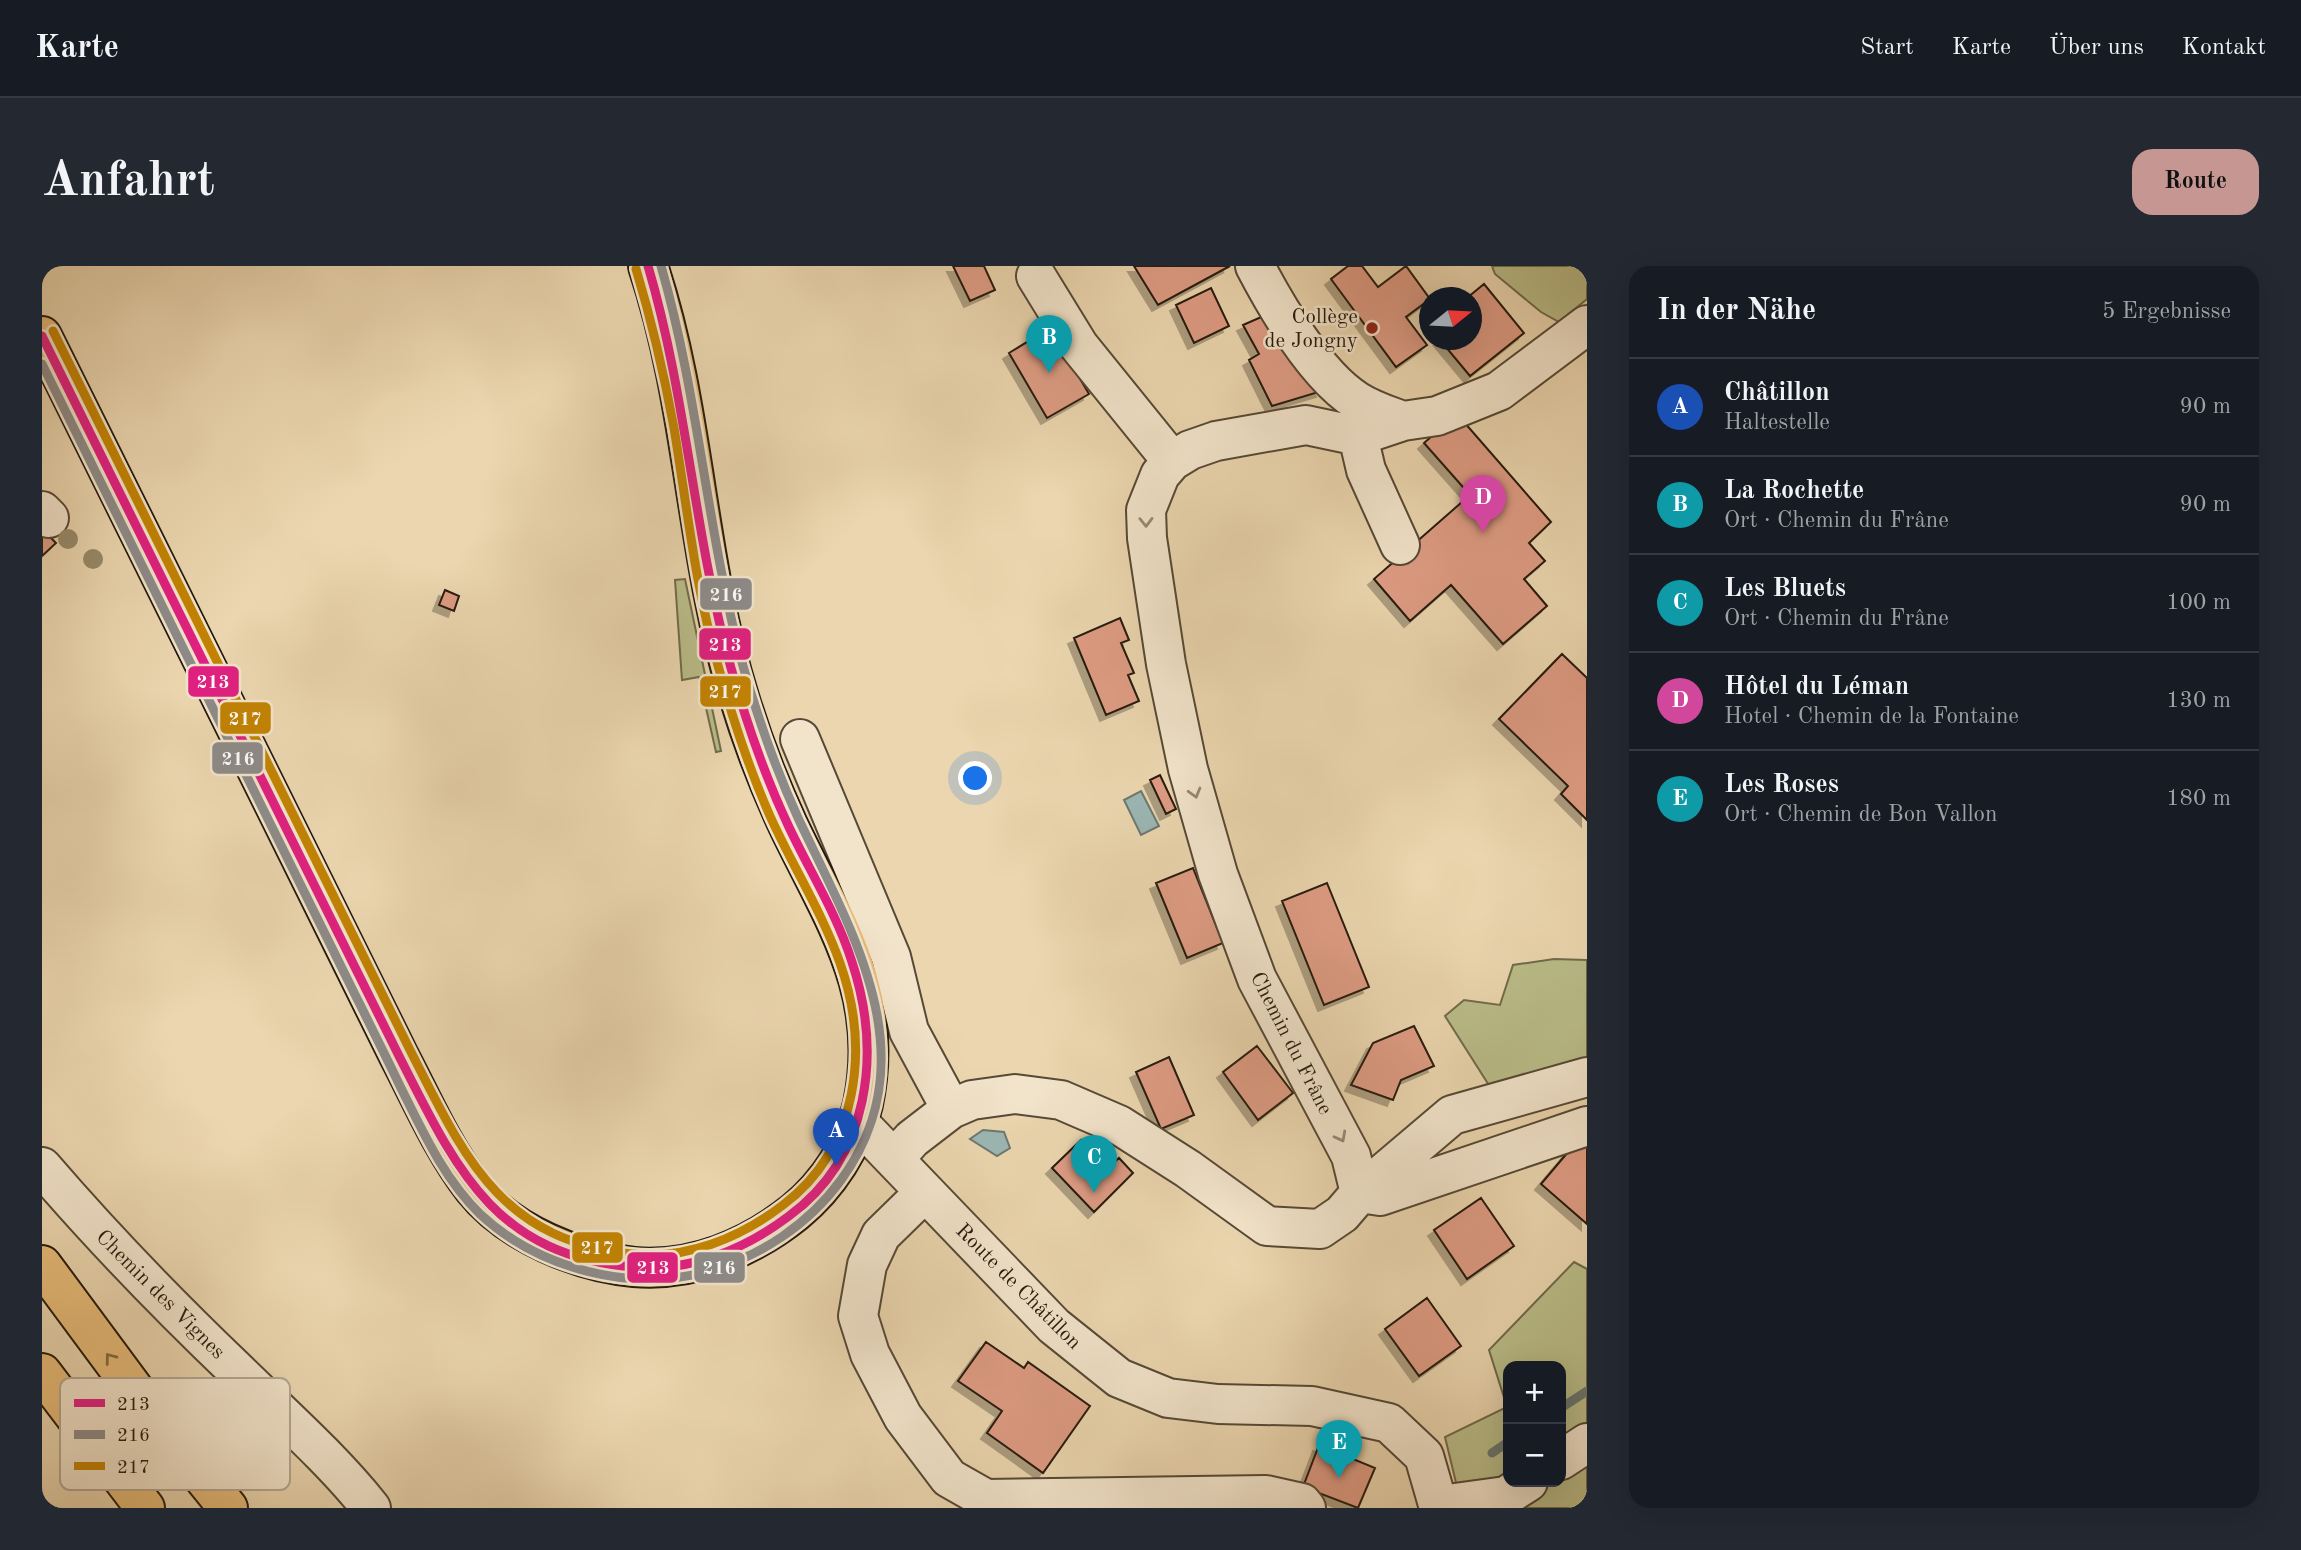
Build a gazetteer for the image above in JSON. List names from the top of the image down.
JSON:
{
  "streets": {
    "street": ["Chemin du Frâne", "Route de Châtillon", "Chemin des Vignes"]
  },
  "places": ["Collège de Jongny"],
  "lines": ["transit line 213", "transit line 216", "transit line 217"],
  "legend": ["213", "216", "217"],
  "north": "right",
  "page": {
    "header": "Karte",
    "nav": [
      "Start",
      "Karte",
      "Über uns",
      "Kontakt"
    ],
    "buttons": "Route",
    "title": "Anfahrt",
    "heading": ["In der Nähe", "5 Ergebnisse"],
    "pins": [
      "B",
      "D",
      "A",
      "C",
      "E"
    ],
    "list": [
      {
        "mark": "A",
        "name": "Châtillon",
        "note": "Haltestelle",
        "value": "90 m"
      },
      {
        "mark": "B",
        "name": "La Rochette",
        "note": "Ort · Chemin du Frâne",
        "value": "90 m"
      },
      {
        "mark": "C",
        "name": "Les Bluets",
        "note": "Ort · Chemin du Frâne",
        "value": "100 m"
      },
      {
        "mark": "D",
        "name": "Hôtel du Léman",
        "note": "Hotel · Chemin de la Fontaine",
        "value": "130 m"
      },
      {
        "mark": "E",
        "name": "Les Roses",
        "note": "Ort · Chemin de Bon Vallon",
        "value": "180 m"
      }
    ],
    "map_buttons": ["+", "−"]
  }
}
